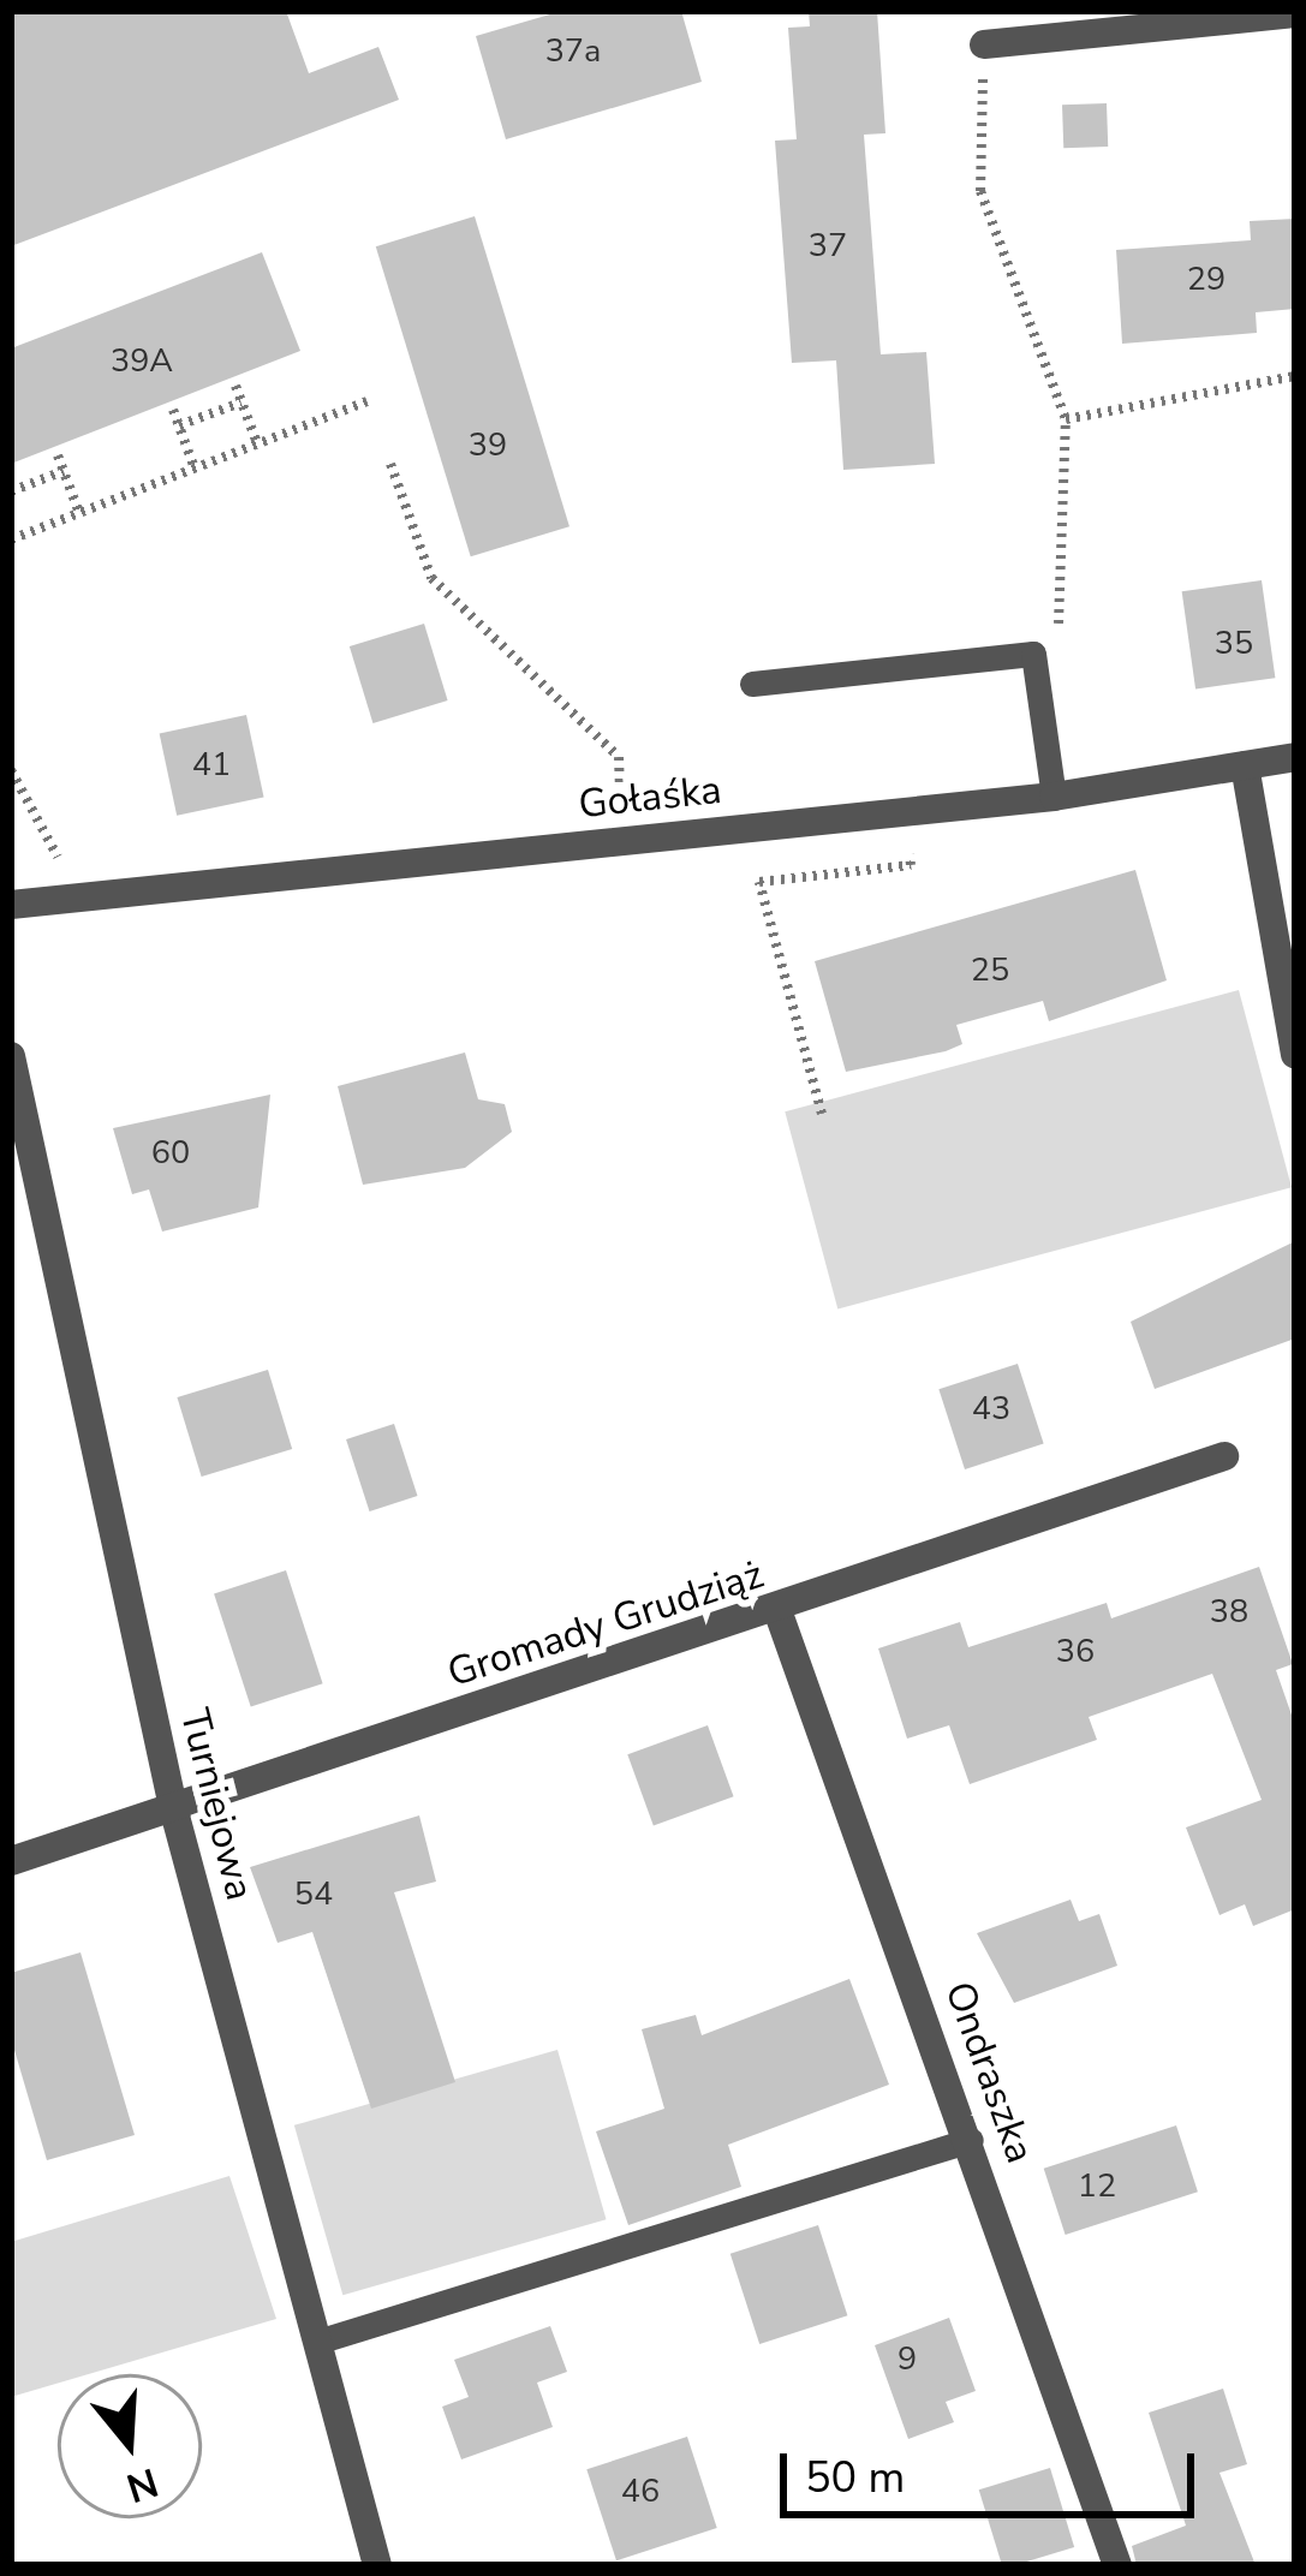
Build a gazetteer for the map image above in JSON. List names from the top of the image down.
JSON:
{
  "streets": {
    "street": [
      "Gołaśka",
      "Gromady Grudziąż",
      "Turniejowa",
      "Ondraszka"
    ]
  },
  "crossings": [
    ["Gromady Grudziąż", "Turniejowa"],
    ["Gromady Grudziąż", "Ondraszka"]
  ],
  "house_numbers": [
    "37a",
    "37",
    "29",
    "39A",
    "39",
    "35",
    "41",
    "25",
    "60",
    "43",
    "38",
    "36",
    "54",
    "12",
    "9",
    "46"
  ],
  "scale_bar": "50 m",
  "north": "bottom"
}
